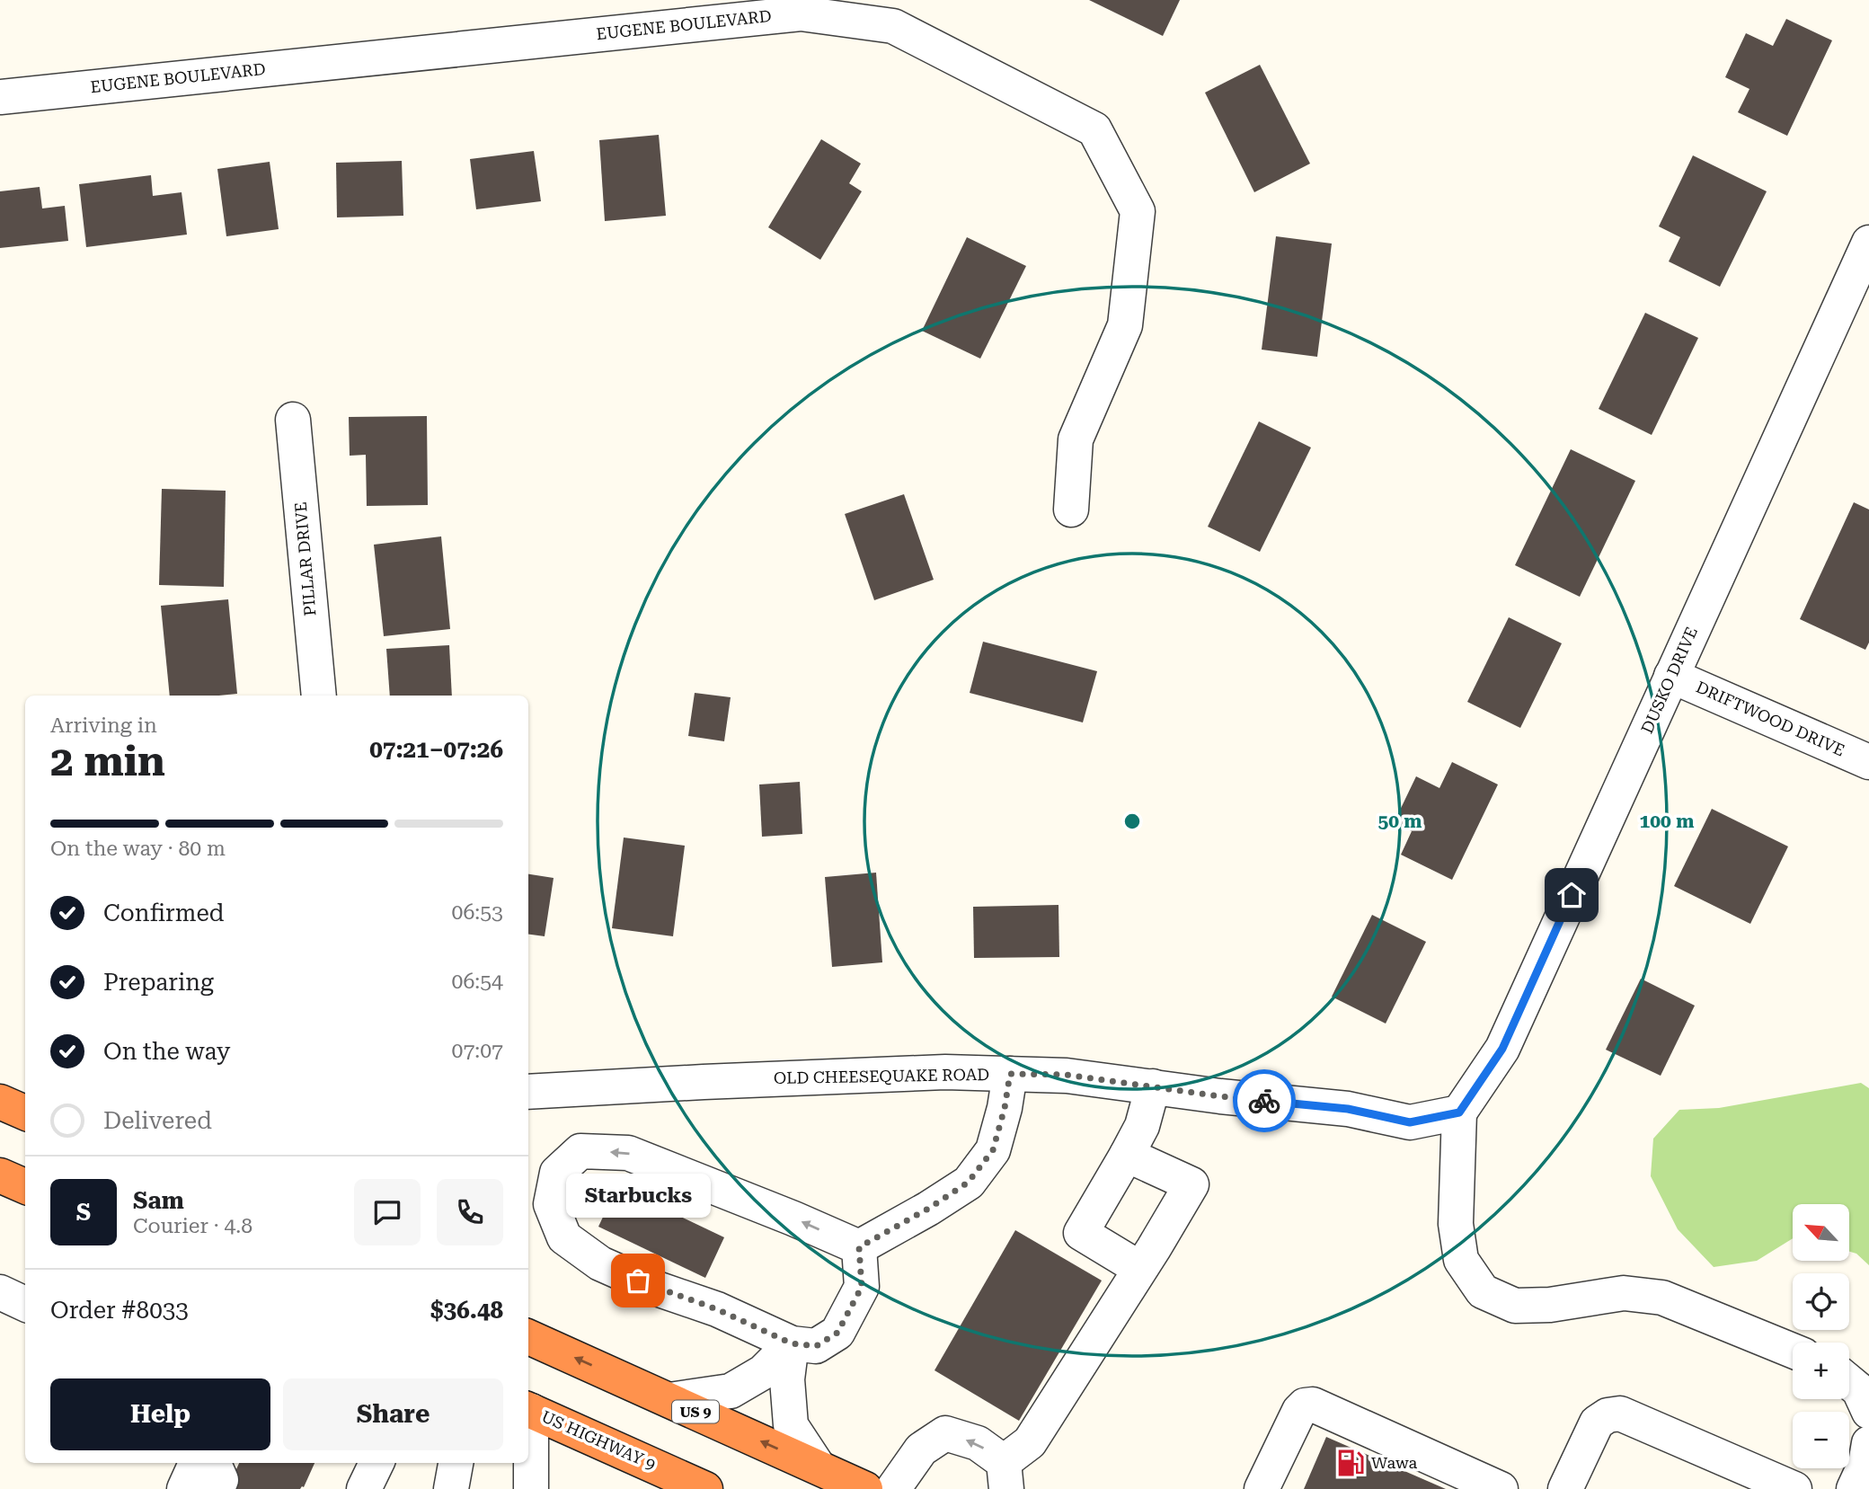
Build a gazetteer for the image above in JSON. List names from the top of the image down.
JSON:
{
  "streets": {
    "highway": ["US 9", "US HIGHWAY 9"],
    "street": [
      "EUGENE BOULEVARD",
      "PILLAR DRIVE",
      "DUSKO DRIVE",
      "DRIFTWOOD DRIVE",
      "OLD CHEESEQUAKE ROAD"
    ]
  },
  "crossings": [
    ["DUSKO DRIVE", "DRIFTWOOD DRIVE"],
    ["DUSKO DRIVE", "OLD CHEESEQUAKE ROAD"]
  ],
  "places": {
    "other": ["Starbucks"],
    "fuel station": ["Wawa"]
  },
  "north": "top left",
  "page": {
    "heading": ["2 min", "Arriving in", "07:21–07:26"],
    "panel": [
      "Sam",
      "Courier · 4.8",
      "Order #8033",
      "$36.48"
    ],
    "bar": "On the way · 80 m",
    "list": [
      ["Confirmed", "06:53"],
      ["Preparing", "06:54"],
      ["On the way", "07:07"],
      "Delivered"
    ],
    "bubble": "Starbucks",
    "round": "S",
    "map_buttons": ["+", "−"],
    "buttons": ["Help", "Share"]
  },
  "rings": ["50 m", "100 m"]
}
